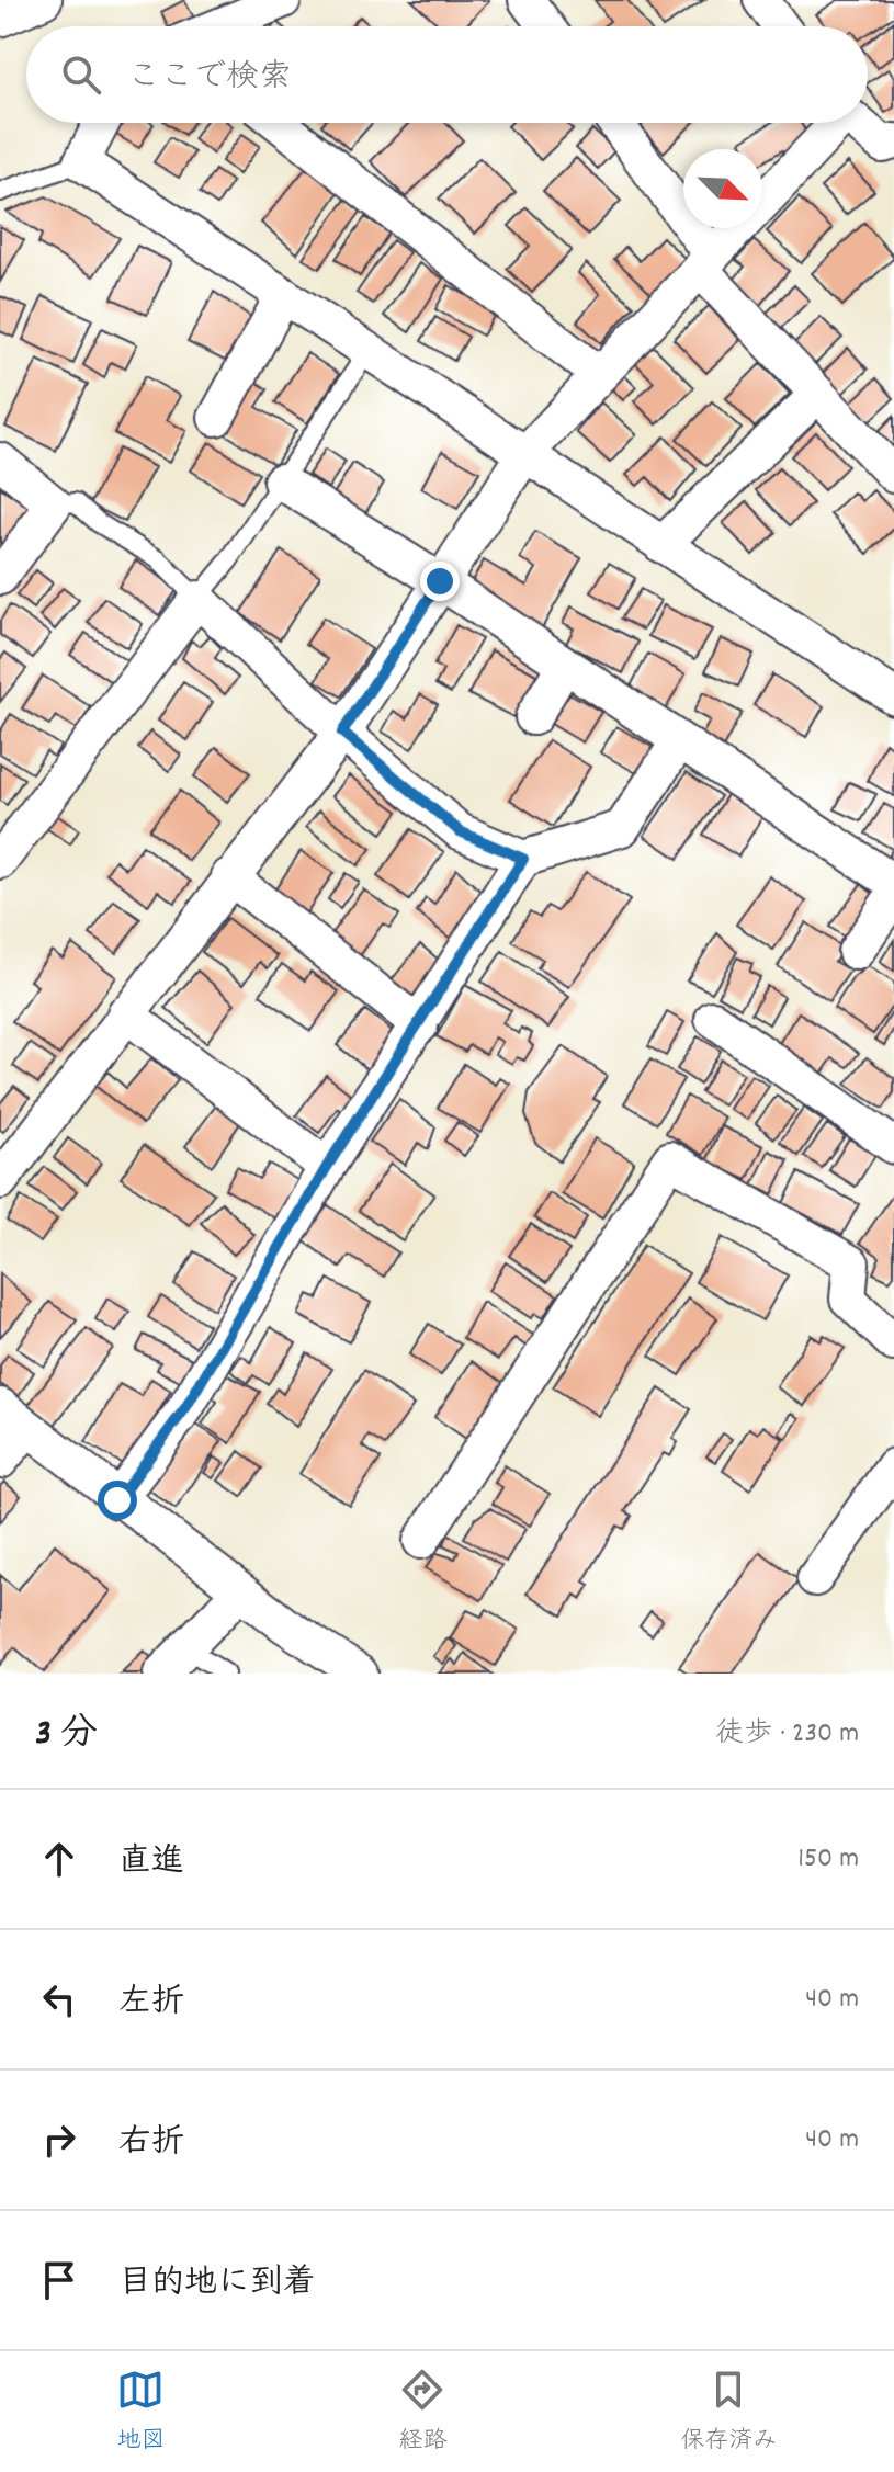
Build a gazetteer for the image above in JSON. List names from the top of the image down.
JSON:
{
  "north": "bottom right",
  "page": {
    "search": "ここで検索",
    "heading": ["3 分", "徒歩 · 230 m"],
    "list": [
      ["直進", "150 m"],
      ["左折", "40 m"],
      ["右折", "40 m"],
      "目的地に到着"
    ],
    "nav": ["地図", "経路", "保存済み"]
  }
}
